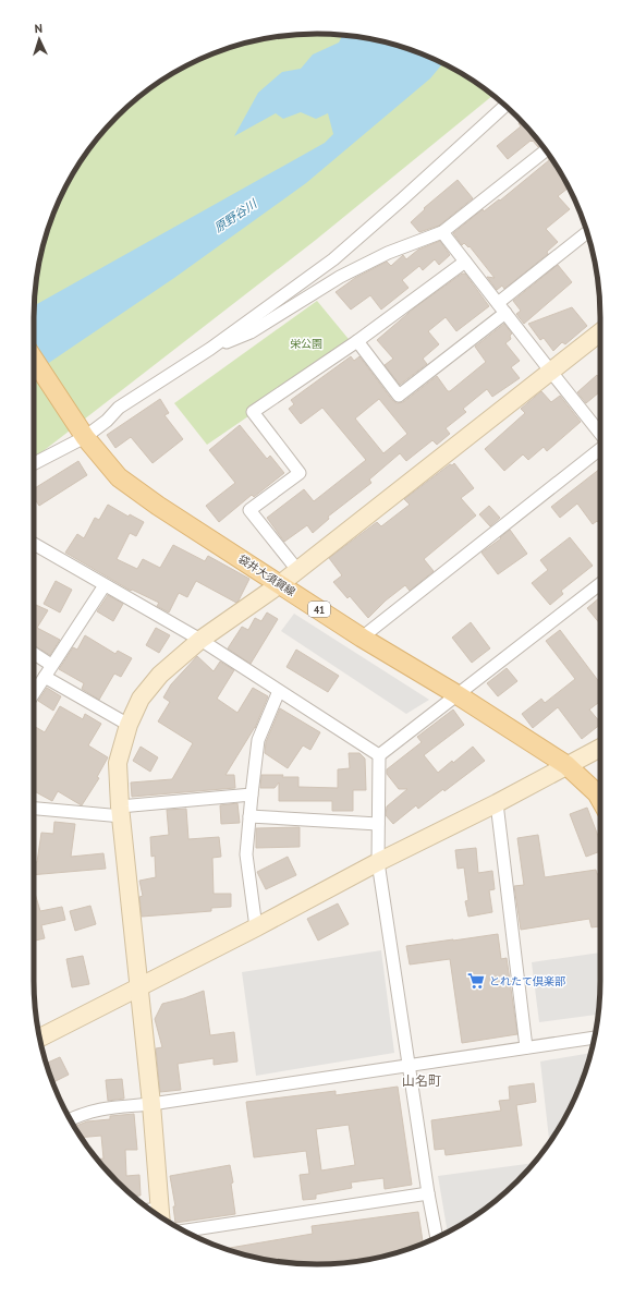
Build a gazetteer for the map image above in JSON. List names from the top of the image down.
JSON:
{
  "streets": {
    "main road": ["袋井大須賀線", "41"]
  },
  "districts": ["山名町"],
  "water": ["原野谷川"],
  "parks": ["栄公園"],
  "places": {
    "supermarket": ["とれたて倶楽部"]
  },
  "north": "top"
}
